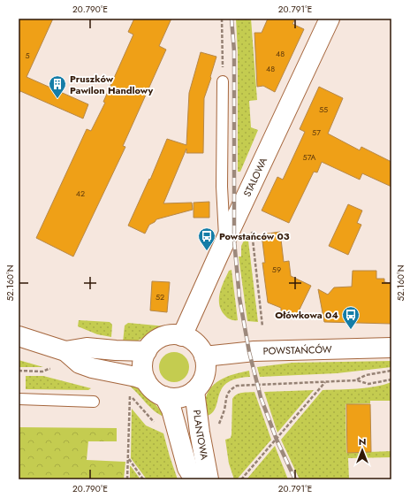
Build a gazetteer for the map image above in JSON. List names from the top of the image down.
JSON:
{
  "streets": {
    "street": ["STALOWA", "POWSTAŃCÓW", "PLANTOWA"]
  },
  "crossings": [
    ["STALOWA", "POWSTAŃCÓW"],
    ["STALOWA", "PLANTOWA"],
    ["POWSTAŃCÓW", "PLANTOWA"]
  ],
  "places": {
    "building": ["Pruszków Pawilon Handlowy"],
    "bus stop": ["Powstańców 03", "Ołówkowa 04"]
  },
  "house_numbers": [
    "48",
    "5",
    "48",
    "55",
    "57",
    "57A",
    "42",
    "59",
    "52"
  ],
  "north": "top",
  "coordinates": ["20.790°E", "20.791°E", "52.160°N"]
}
